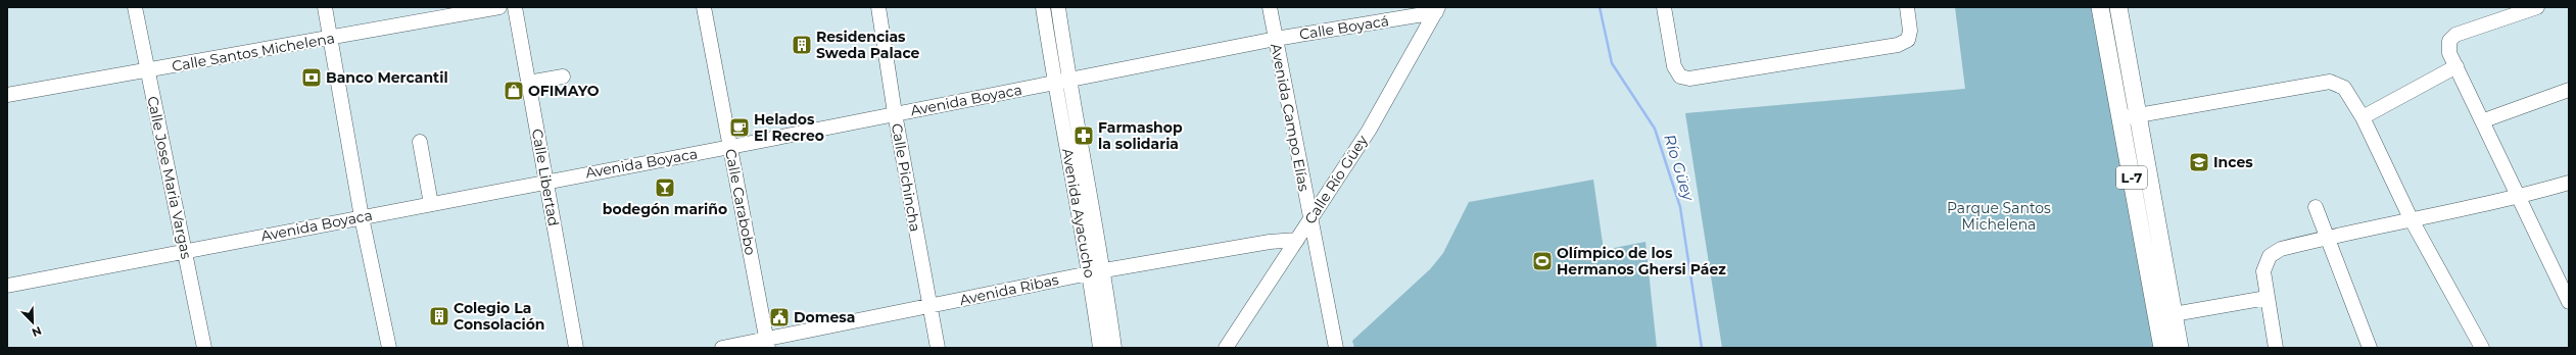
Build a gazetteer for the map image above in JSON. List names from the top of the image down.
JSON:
{
  "streets": {
    "main road": ["L-7"],
    "street": [
      "Calle Boyacá",
      "Calle Santos Michelena",
      "Avenida Boyaca",
      "Avenida Campo Elías",
      "Calle Jose Maria Vargas",
      "Calle Libertad",
      "Calle Pichincha",
      "Calle Río Güey",
      "Calle Carabobo",
      "Avenida Ayacucho",
      "Avenida Ribas"
    ]
  },
  "crossings": [
    ["Calle Boyacá", "Avenida Boyaca"],
    ["Calle Boyacá", "Avenida Campo Elías"],
    ["Calle Boyacá", "Calle Río Güey"],
    ["Calle Santos Michelena", "Calle Jose Maria Vargas"],
    ["Avenida Boyaca", "Avenida Campo Elías"],
    ["Avenida Boyaca", "Calle Jose Maria Vargas"],
    ["Avenida Boyaca", "Calle Libertad"],
    ["Avenida Boyaca", "Calle Pichincha"],
    ["Avenida Boyaca", "Calle Carabobo"],
    ["Avenida Boyaca", "Avenida Ayacucho"],
    ["Avenida Campo Elías", "Calle Río Güey"],
    ["Calle Pichincha", "Avenida Ribas"],
    ["Calle Río Güey", "Avenida Ribas"],
    ["Calle Carabobo", "Avenida Ribas"],
    ["Avenida Ayacucho", "Avenida Ribas"]
  ],
  "water": ["Río Güey"],
  "parks": ["Parque Santos Michelena"],
  "places": {
    "building": ["Residencias Sweda Palace", "Colegio La Consolación"],
    "bank": ["Banco Mercantil"],
    "shop": ["OFIMAYO"],
    "cafe": ["Helados El Recreo"],
    "pharmacy": ["Farmashop la solidaria"],
    "school or university": ["Inces"],
    "bar": ["bodegón mariño"],
    "sports": ["Olímpico de los Hermanos Ghersi Páez"],
    "public building": ["Domesa"]
  },
  "north": "bottom right"
}
